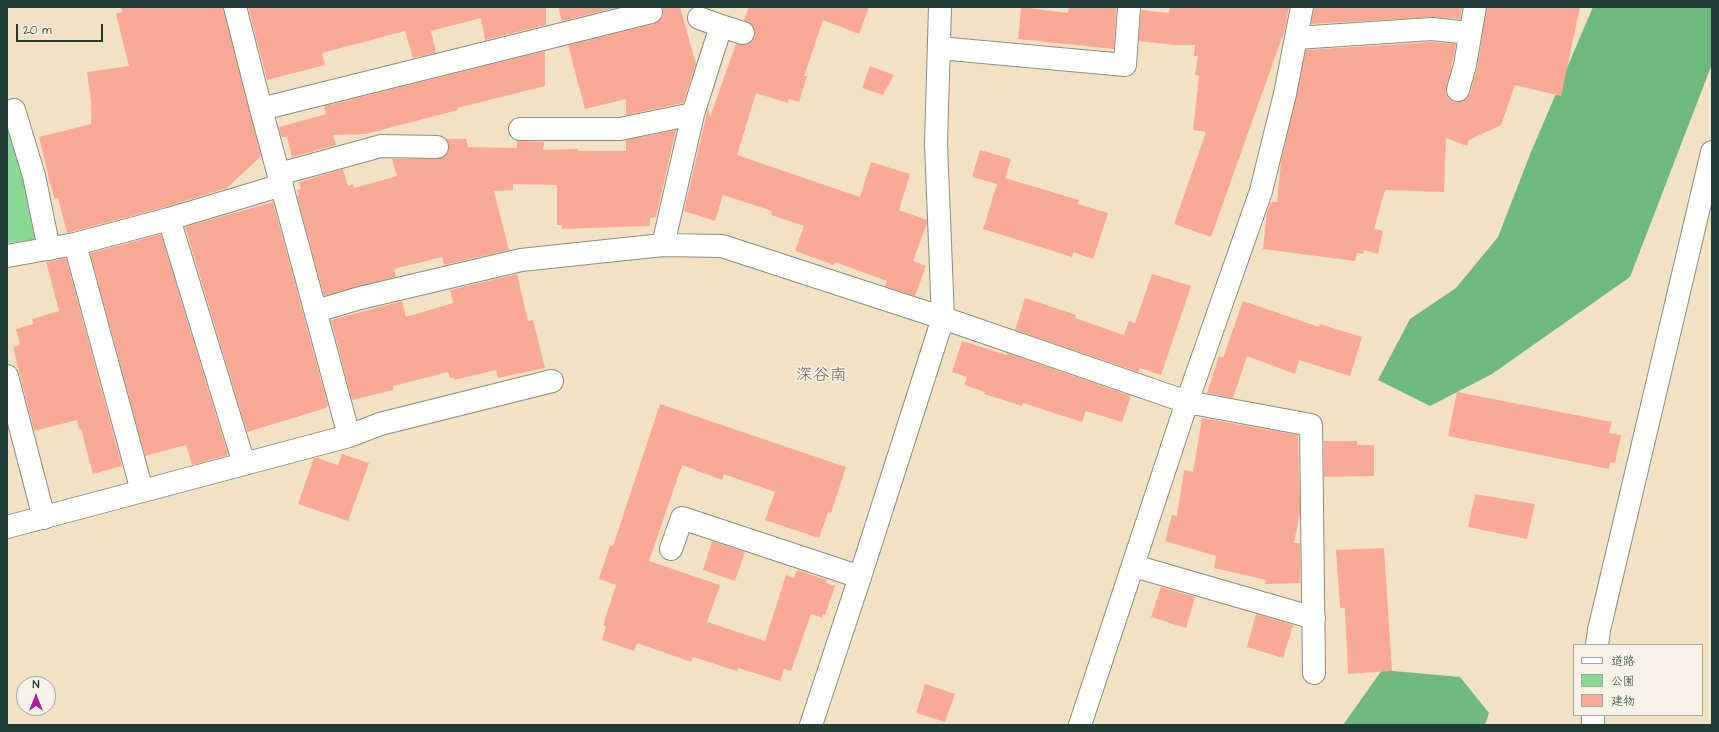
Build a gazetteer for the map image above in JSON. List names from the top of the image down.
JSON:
{
  "districts": ["深谷南"],
  "legend": ["道路", "公園", "建物"],
  "scale_bar": "20 m",
  "north": "top"
}
